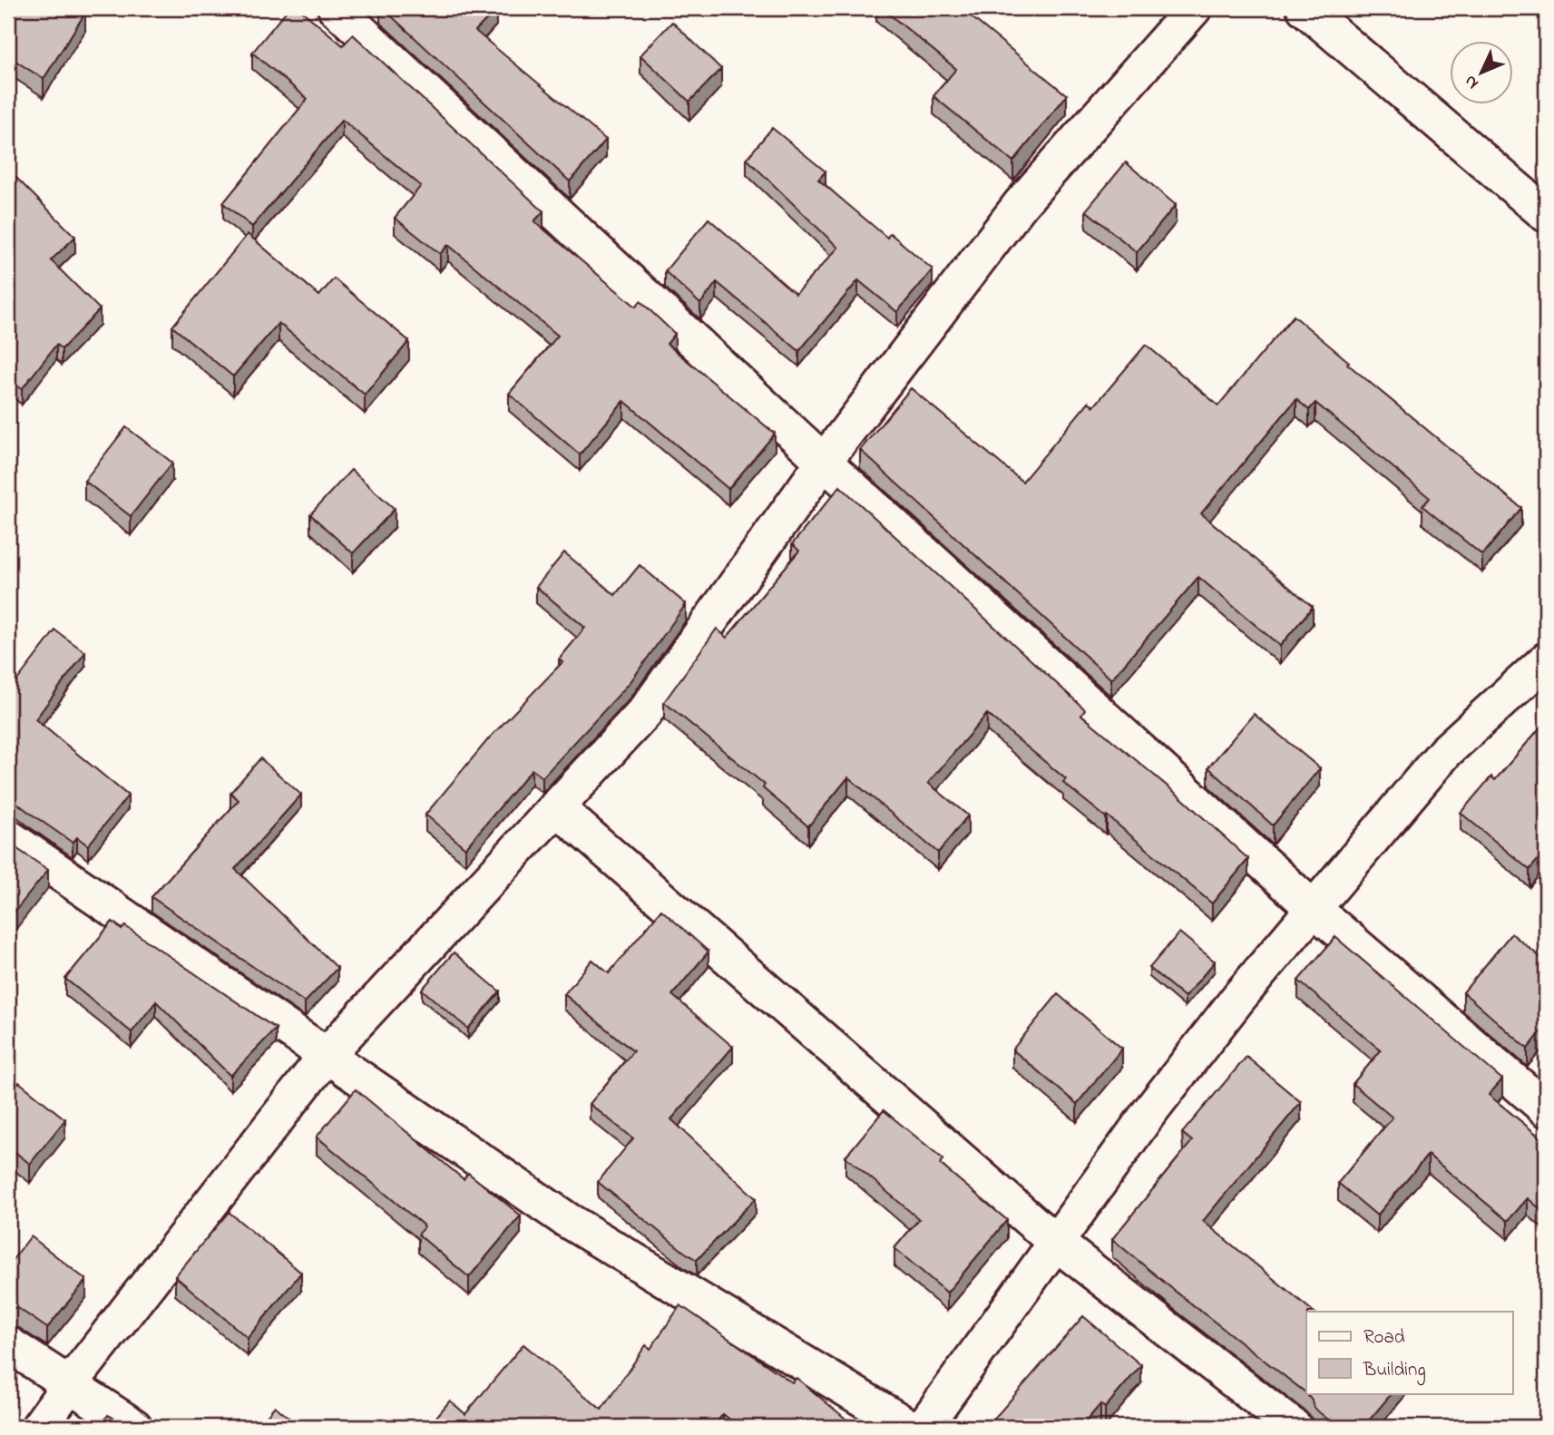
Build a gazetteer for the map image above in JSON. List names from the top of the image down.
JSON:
{
  "legend": ["Road", "Building"],
  "north": "bottom left"
}
